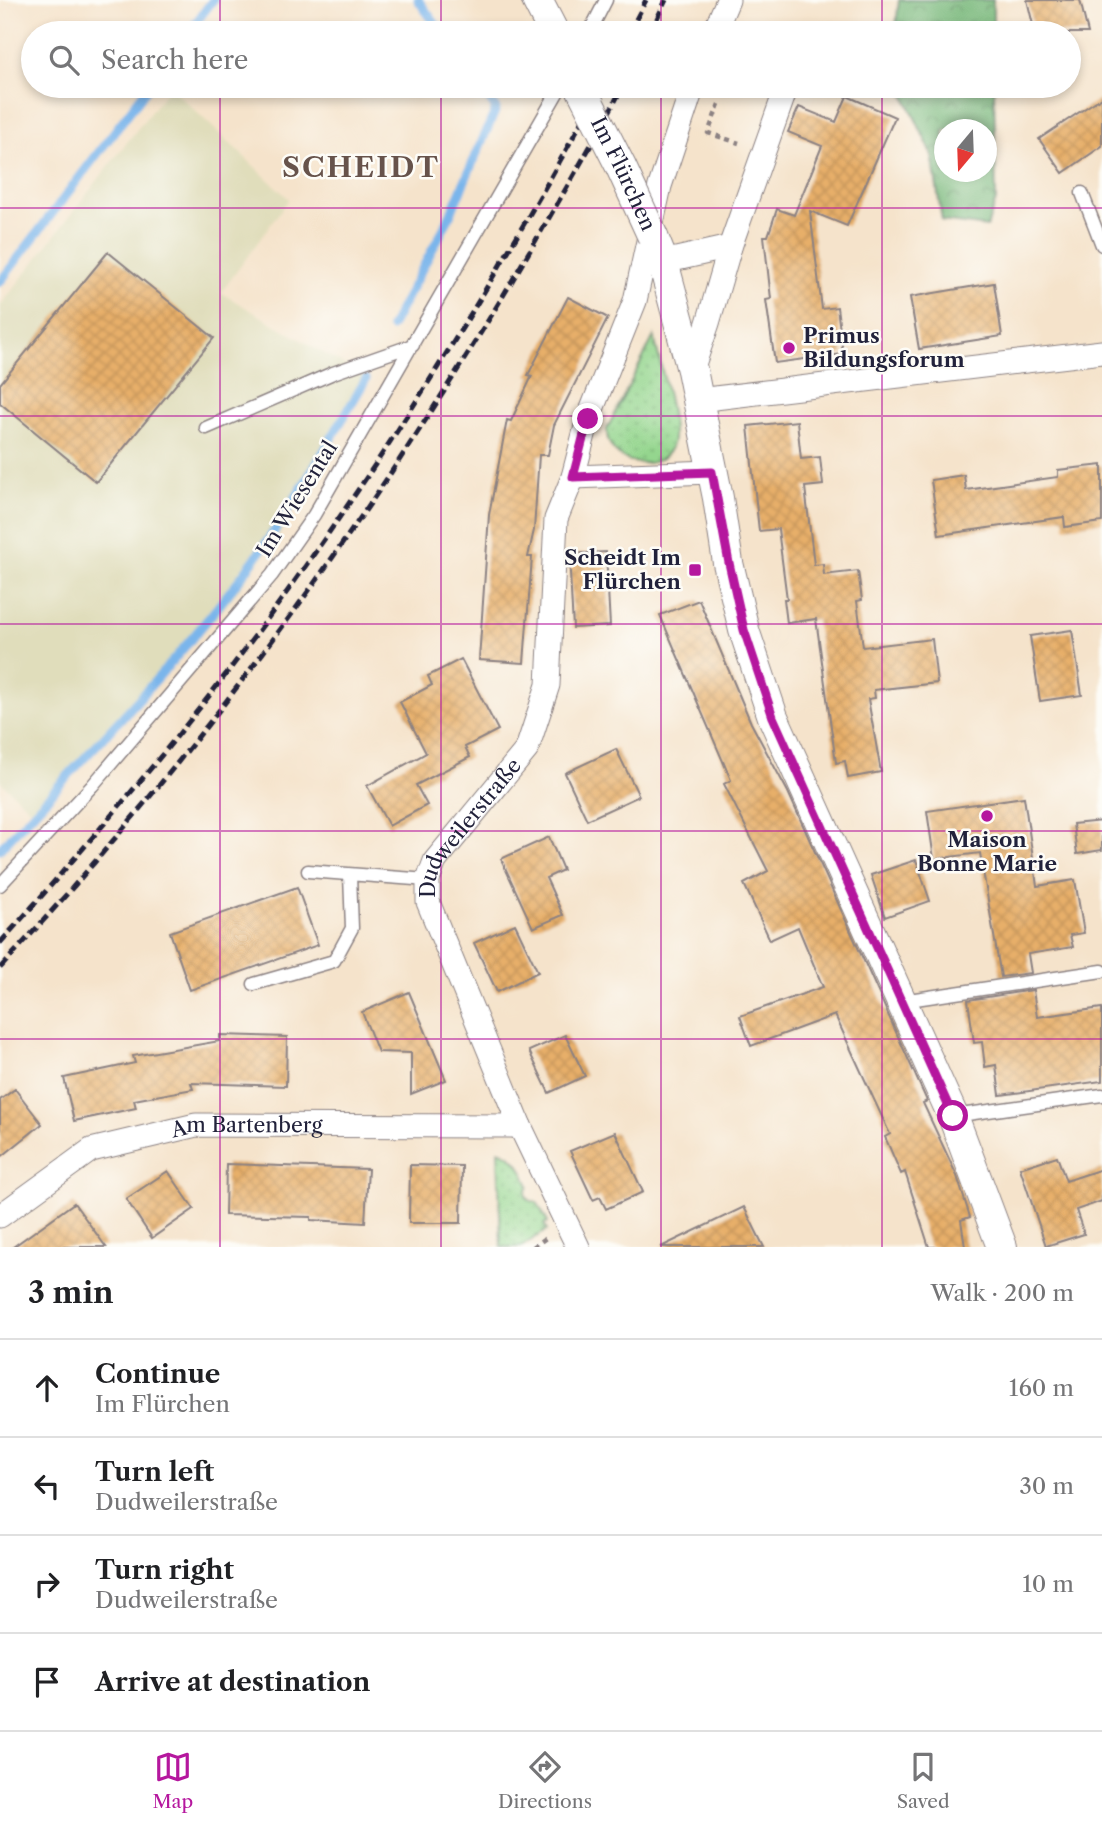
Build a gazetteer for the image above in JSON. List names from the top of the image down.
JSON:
{
  "streets": {
    "street": ["Im Flürchen", "Dudweilerstraße", "Am Bartenberg"],
    "lane": ["Im Wiesental"]
  },
  "crossings": [
    ["Dudweilerstraße", "Am Bartenberg"]
  ],
  "districts": ["SCHEIDT"],
  "places": {
    "other": ["Primus Bildungsforum", "Maison Bonne Marie"],
    "transit": ["Scheidt Im Flürchen"]
  },
  "north": "bottom",
  "page": {
    "search": "Search here",
    "heading": ["3 min", "Walk · 200 m"],
    "list": [
      ["Continue", "Im Flürchen", "160 m"],
      ["Turn left", "Dudweilerstraße", "30 m"],
      ["Turn right", "Dudweilerstraße", "10 m"],
      "Arrive at destination"
    ],
    "nav": ["Map", "Directions", "Saved"]
  }
}
